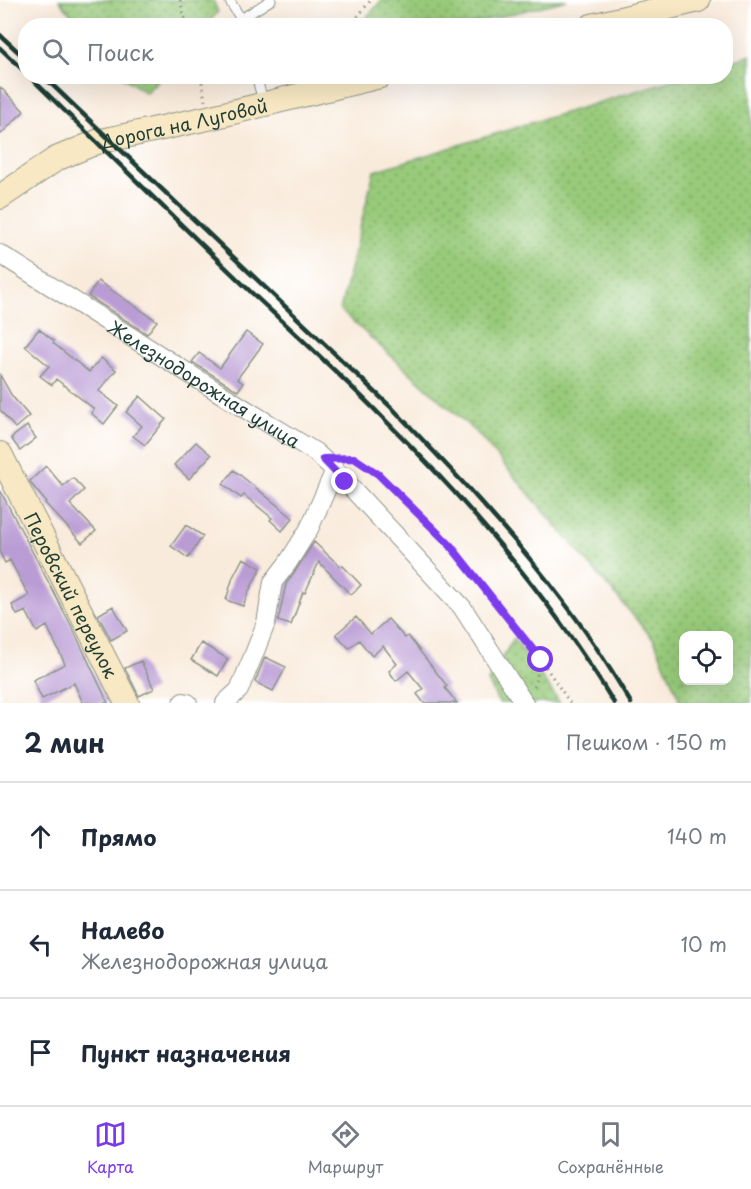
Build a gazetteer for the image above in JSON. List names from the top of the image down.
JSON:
{
  "streets": {
    "street": ["Дорога на Луговой", "Железнодорожная улица", "Перовский переулок"]
  },
  "page": {
    "search": "Поиск",
    "heading": ["2 мин", "Пешком · 150 m"],
    "list": [
      ["Прямо", "140 m"],
      ["Налево", "Железнодорожная улица", "10 m"],
      "Пункт назначения"
    ],
    "nav": ["Карта", "Маршрут", "Сохранённые"]
  }
}
